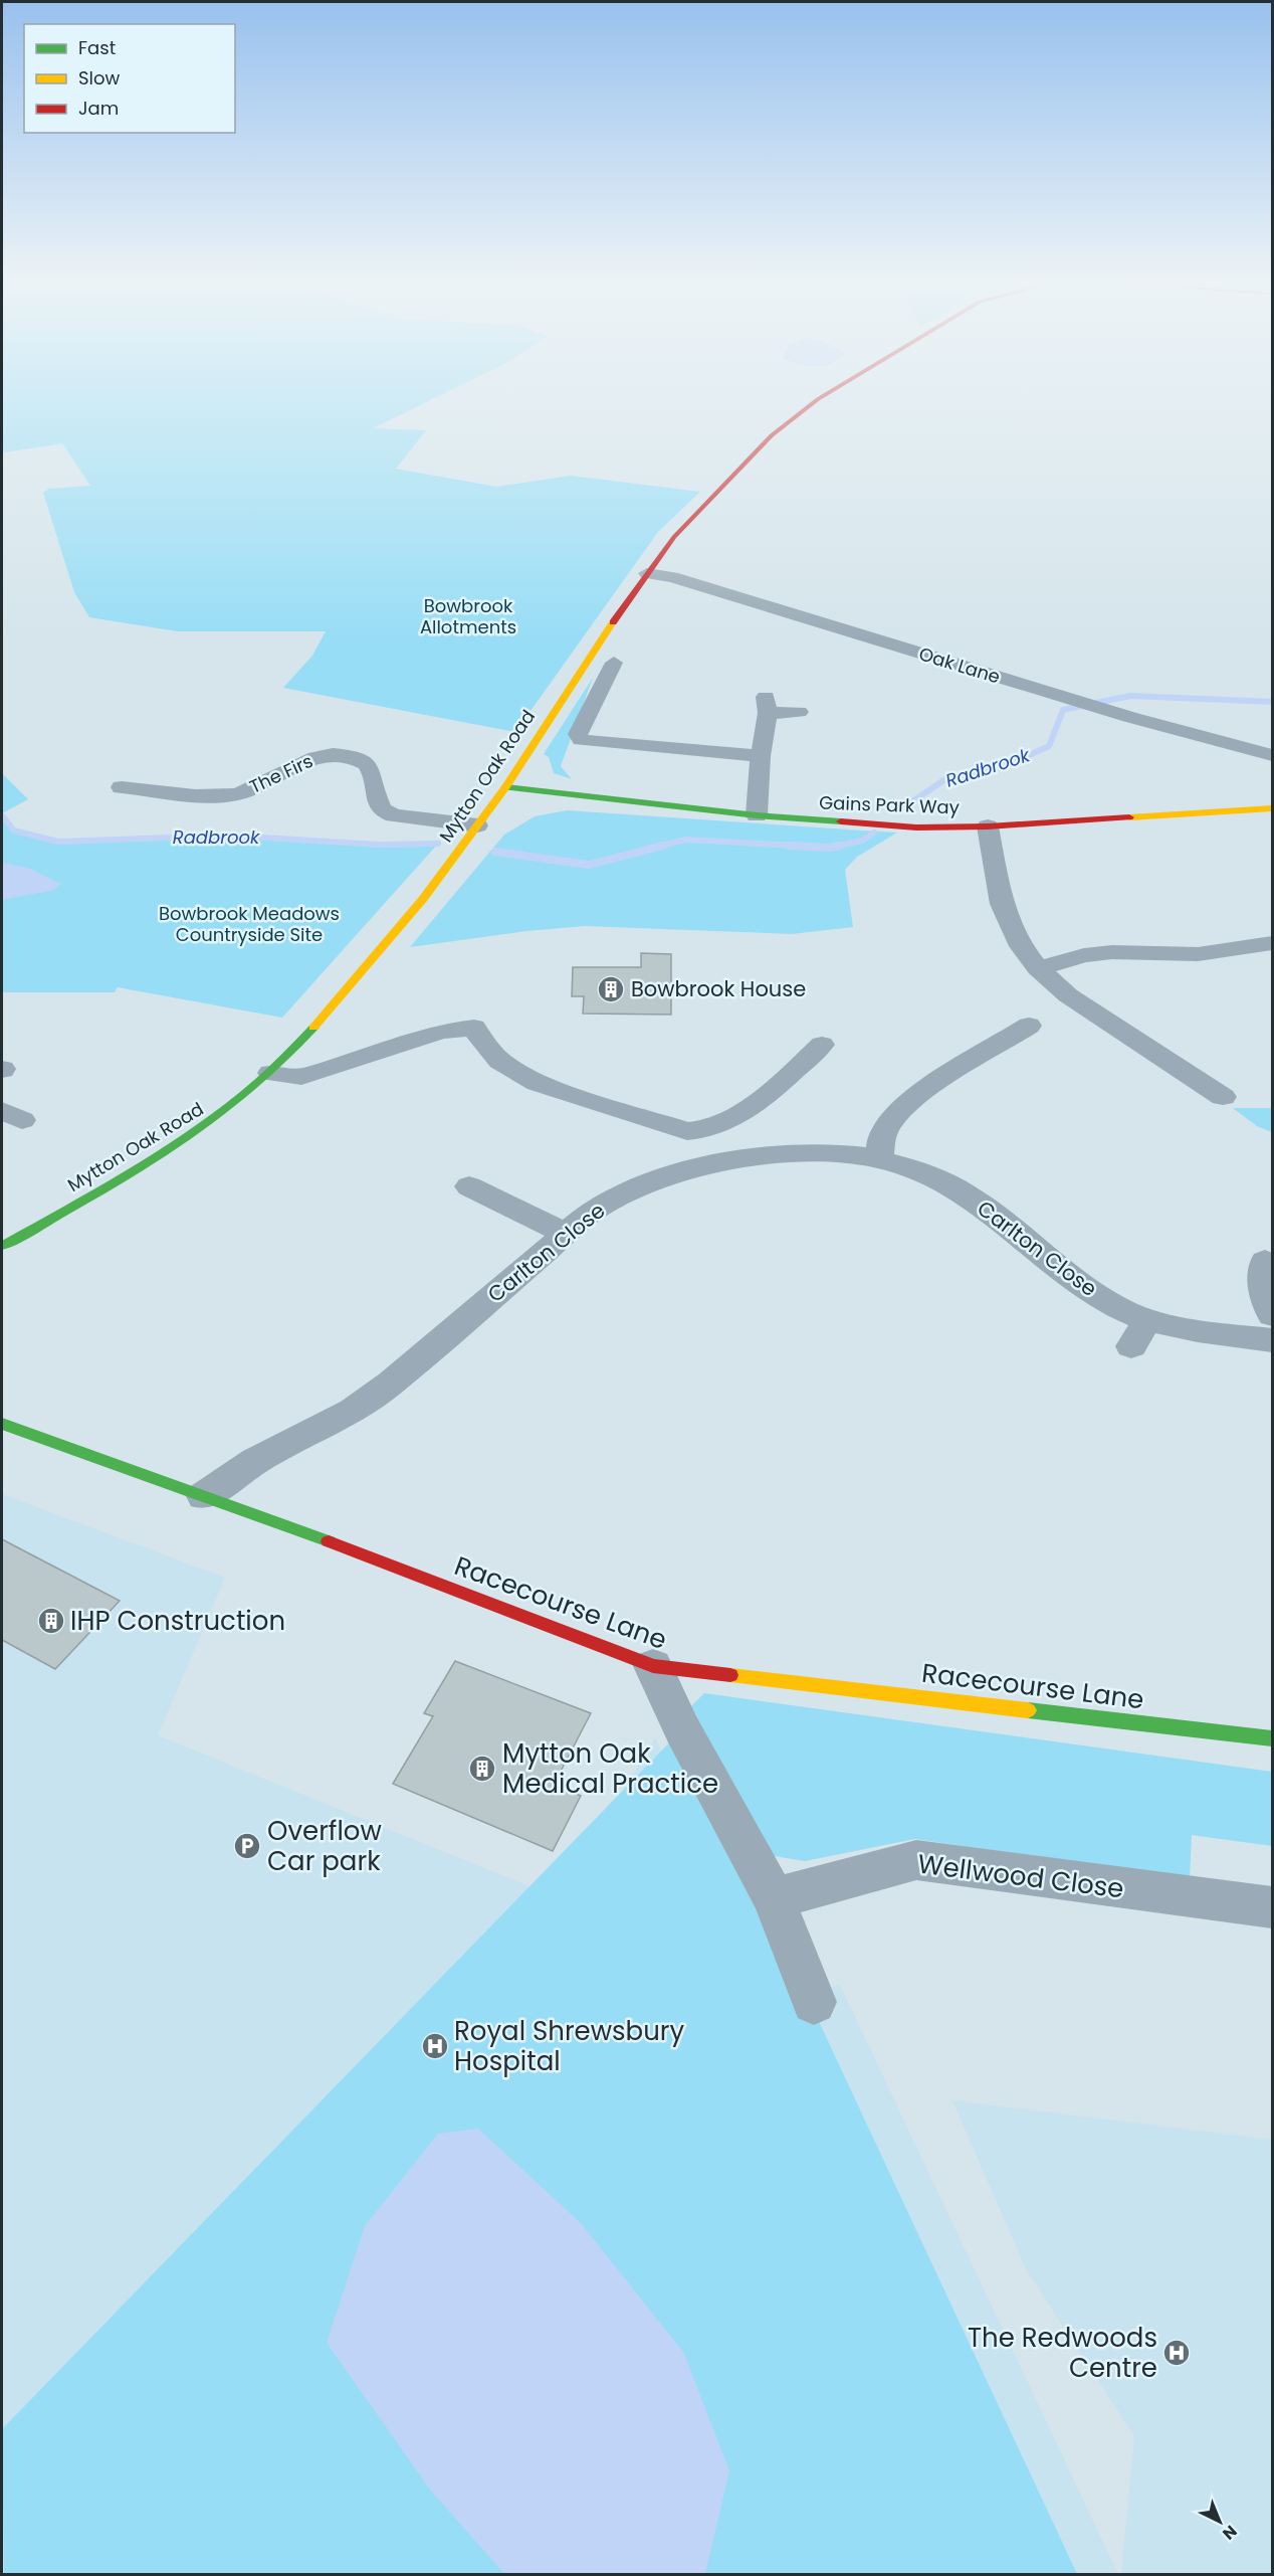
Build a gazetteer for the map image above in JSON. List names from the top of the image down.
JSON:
{
  "streets": {
    "main road": ["Mytton Oak Road", "Gains Park Way", "Racecourse Lane"],
    "street": [
      "Oak Lane",
      "The Firs",
      "Carlton Close",
      "Wellwood Close"
    ]
  },
  "crossings": [
    ["Oak Lane", "Mytton Oak Road"],
    ["The Firs", "Mytton Oak Road"],
    ["Mytton Oak Road", "Gains Park Way"],
    ["Carlton Close", "Racecourse Lane"]
  ],
  "water": ["Radbrook"],
  "parks": ["Bowbrook Allotments", "Bowbrook Meadows Countryside Site"],
  "places": {
    "building": ["Bowbrook House", "IHP Construction", "Mytton Oak Medical Practice"],
    "parking": ["Overflow Car park"],
    "hospital": ["Royal Shrewsbury Hospital", "The Redwoods Centre"]
  },
  "legend": ["Fast", "Slow", "Jam"],
  "north": "bottom right"
}
